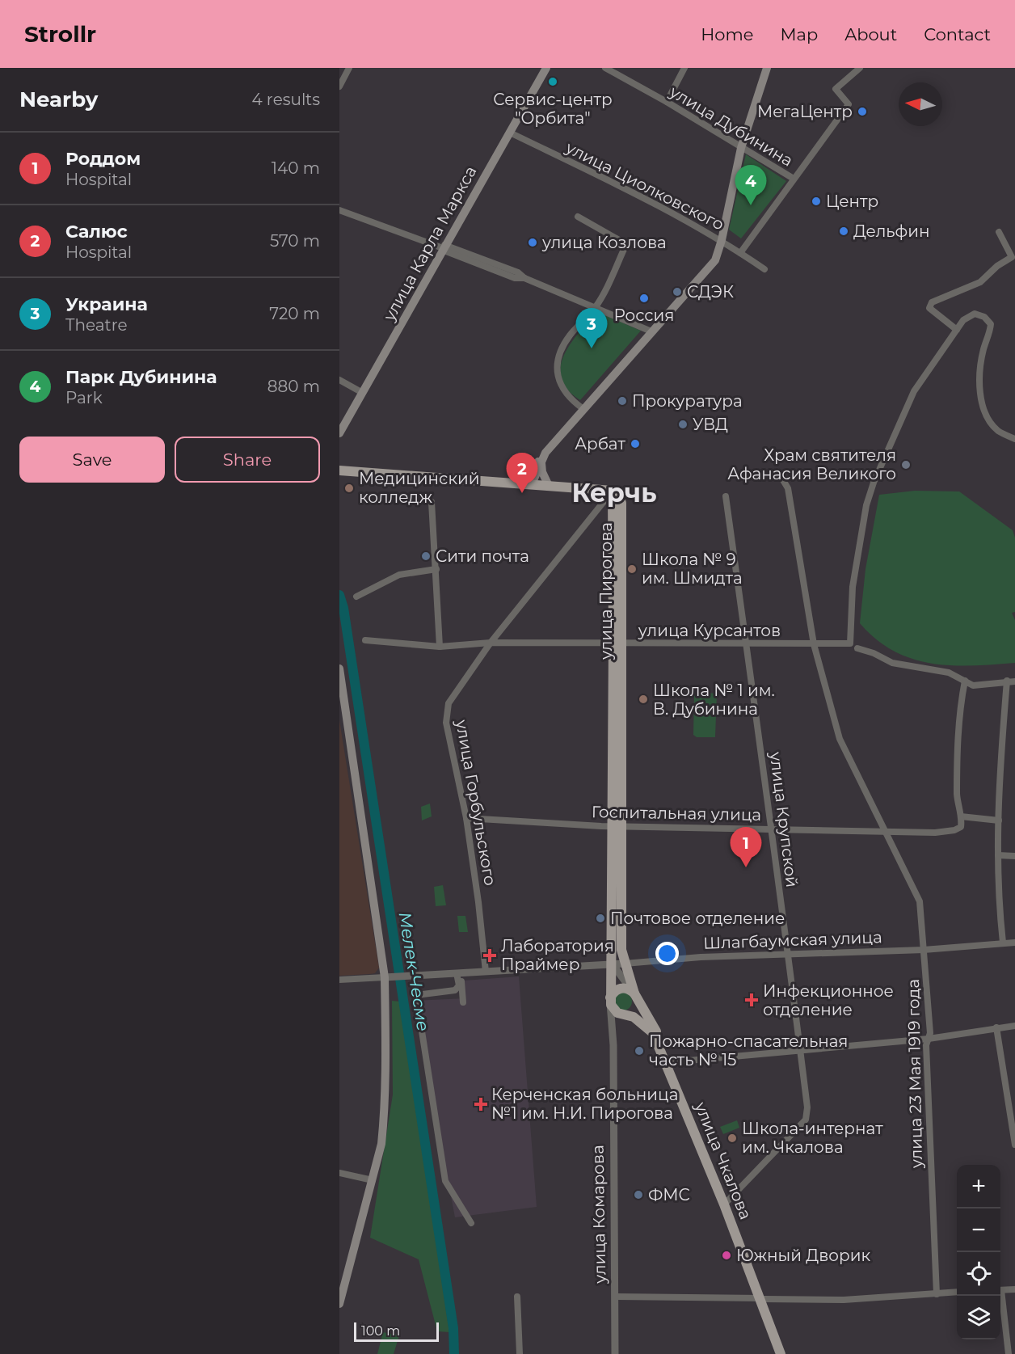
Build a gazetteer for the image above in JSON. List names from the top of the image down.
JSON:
{
  "streets": {
    "main road": [
      "улица Карла Маркса",
      "улица Пирогова",
      "улица Чкалова",
      "улица Комарова"
    ],
    "street": [
      "улица Дубинина",
      "улица Циолковского",
      "улица Курсантов",
      "улица Горбульского",
      "Госпитальная улица",
      "улица Крупской",
      "Шлагбаумская улица",
      "улица 23 Мая 1919 года"
    ]
  },
  "crossings": [
    ["улица Циолковского", "улица Карла Маркса"],
    ["улица Пирогова", "улица Курсантов"],
    ["улица Пирогова", "улица Горбульского"],
    ["улица Пирогова", "Госпитальная улица"],
    ["улица Пирогова", "Шлагбаумская улица"],
    ["улица Пирогова", "улица Чкалова"],
    ["улица Пирогова", "улица Комарова"],
    ["улица Курсантов", "улица Горбульского"],
    ["улица Курсантов", "улица Крупской"],
    ["улица Курсантов", "улица 23 Мая 1919 года"],
    ["улица Горбульского", "Госпитальная улица"],
    ["улица Горбульского", "Шлагбаумская улица"],
    ["Госпитальная улица", "улица Крупской"],
    ["Госпитальная улица", "улица 23 Мая 1919 года"],
    ["улица Крупской", "Шлагбаумская улица"],
    ["улица Крупской", "улица Чкалова"],
    ["Шлагбаумская улица", "улица 23 Мая 1919 года"],
    ["Шлагбаумская улица", "улица Комарова"],
    ["улица Чкалова", "улица Комарова"]
  ],
  "districts": ["Керчь"],
  "water": ["Мелек-Чесме"],
  "places": {
    "other": [
      "Сервис-центр \"Орбита\"",
      "МегаЦентр",
      "Центр",
      "Дельфин",
      "улица Козлова",
      "СДЭК",
      "Россия",
      "Прокуратура",
      "УВД",
      "Арбат",
      "Храм святителя Афанасия Великого",
      "Медицинский колледж",
      "Сити почта",
      "Школа № 9 им. Шмидта",
      "Школа № 1 им. В. Дубинина",
      "Почтовое отделение",
      "Пожарно-спасательная часть № 15",
      "Школа-интернат им. Чкалова",
      "ФМС",
      "Южный Дворик"
    ],
    "health": ["Лаборатория Праймер", "Инфекционное отделение", "Керченская больница №1 им. Н.И. Пирогова"]
  },
  "scale_bar": "100 m",
  "north": "left",
  "page": {
    "header": "Strollr",
    "nav": [
      "Home",
      "Map",
      "About",
      "Contact"
    ],
    "heading": ["Nearby", "4 results"],
    "list": [
      {
        "mark": "1",
        "name": "Роддом",
        "note": "Hospital",
        "value": "140 m"
      },
      {
        "mark": "2",
        "name": "Салюс",
        "note": "Hospital",
        "value": "570 m"
      },
      {
        "mark": "3",
        "name": "Украина",
        "note": "Theatre",
        "value": "720 m"
      },
      {
        "mark": "4",
        "name": "Парк Дубинина",
        "note": "Park",
        "value": "880 m"
      }
    ],
    "pins": [
      "4",
      "3",
      "2",
      "1"
    ],
    "buttons": ["Save", "Share"],
    "map_buttons": ["+", "−"],
    "scale": "100 m"
  }
}
